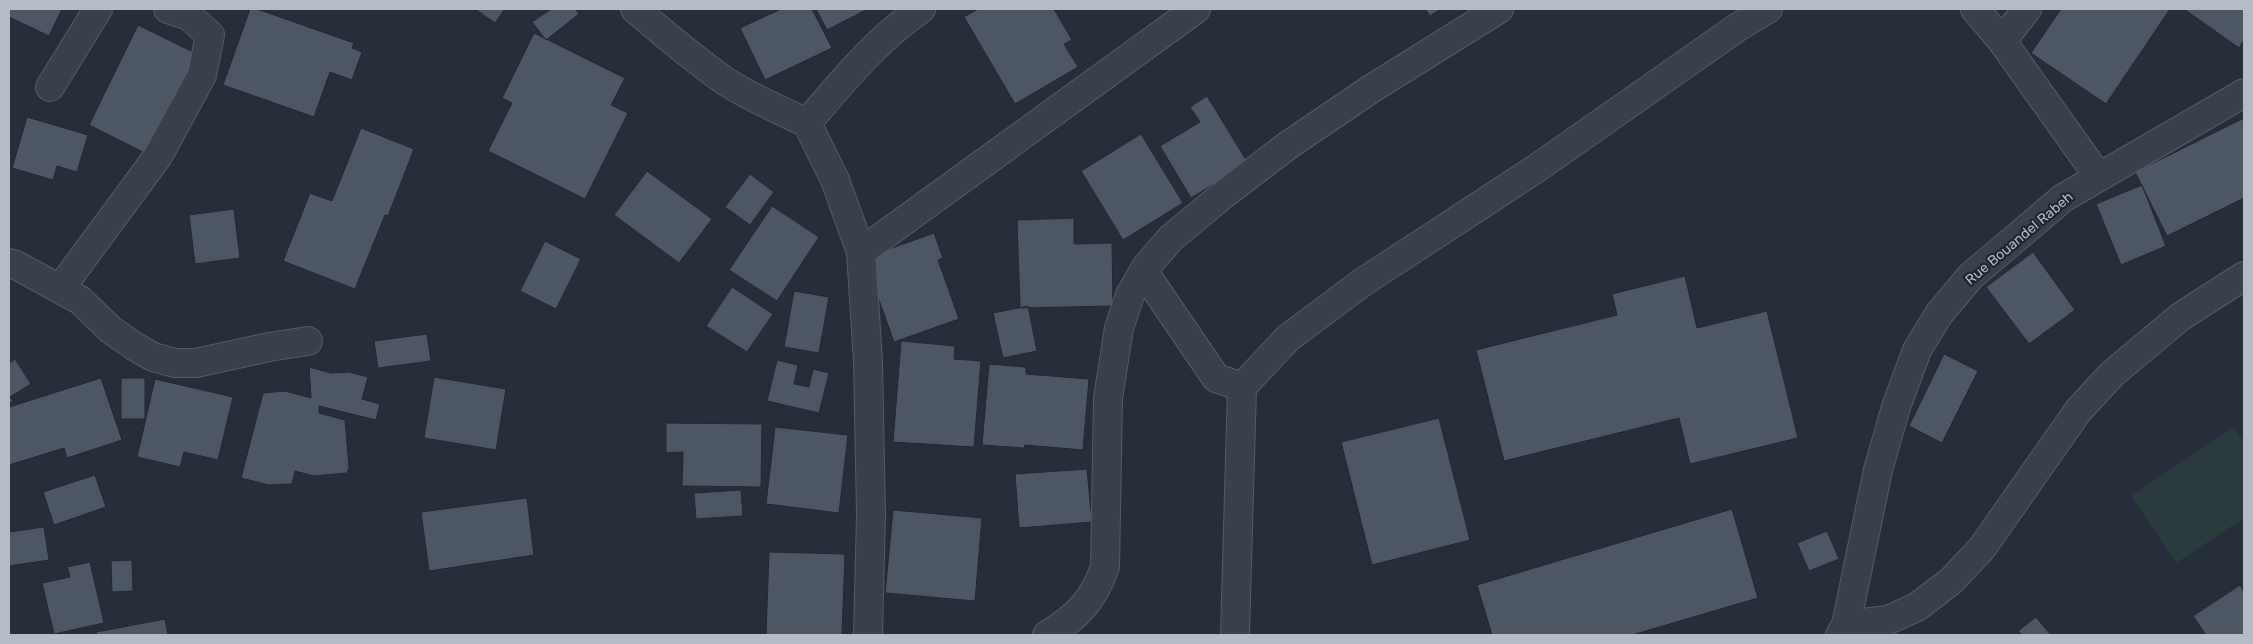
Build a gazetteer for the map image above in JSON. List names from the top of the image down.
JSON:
{
  "streets": {
    "street": ["Rue Bouandel Rabeh"]
  }
}
